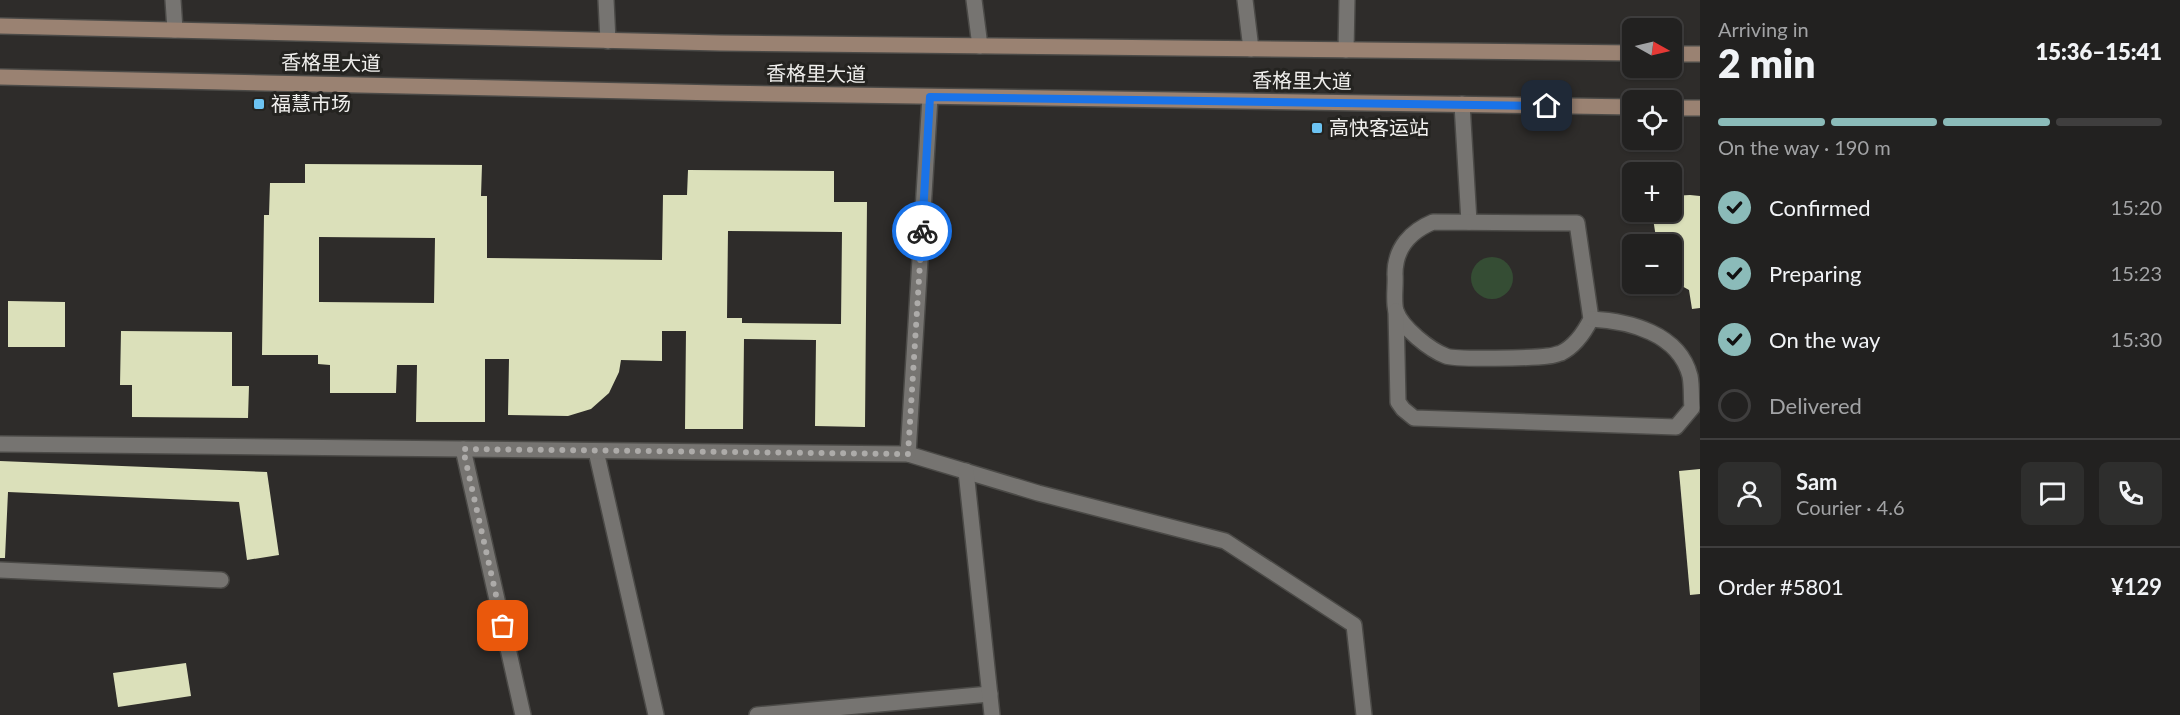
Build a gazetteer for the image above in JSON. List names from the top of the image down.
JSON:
{
  "streets": {
    "main road": ["香格里大道"]
  },
  "places": {
    "transit": ["福慧市场", "高快客运站"]
  },
  "north": "right",
  "page": {
    "heading": ["2 min", "Arriving in", "15:36–15:41"],
    "panel": [
      "Sam",
      "Courier · 4.6",
      "Order #5801",
      "¥129"
    ],
    "map_buttons": ["+", "−"],
    "bar": "On the way · 190 m",
    "list": [
      ["Confirmed", "15:20"],
      ["Preparing", "15:23"],
      ["On the way", "15:30"],
      "Delivered"
    ]
  }
}
